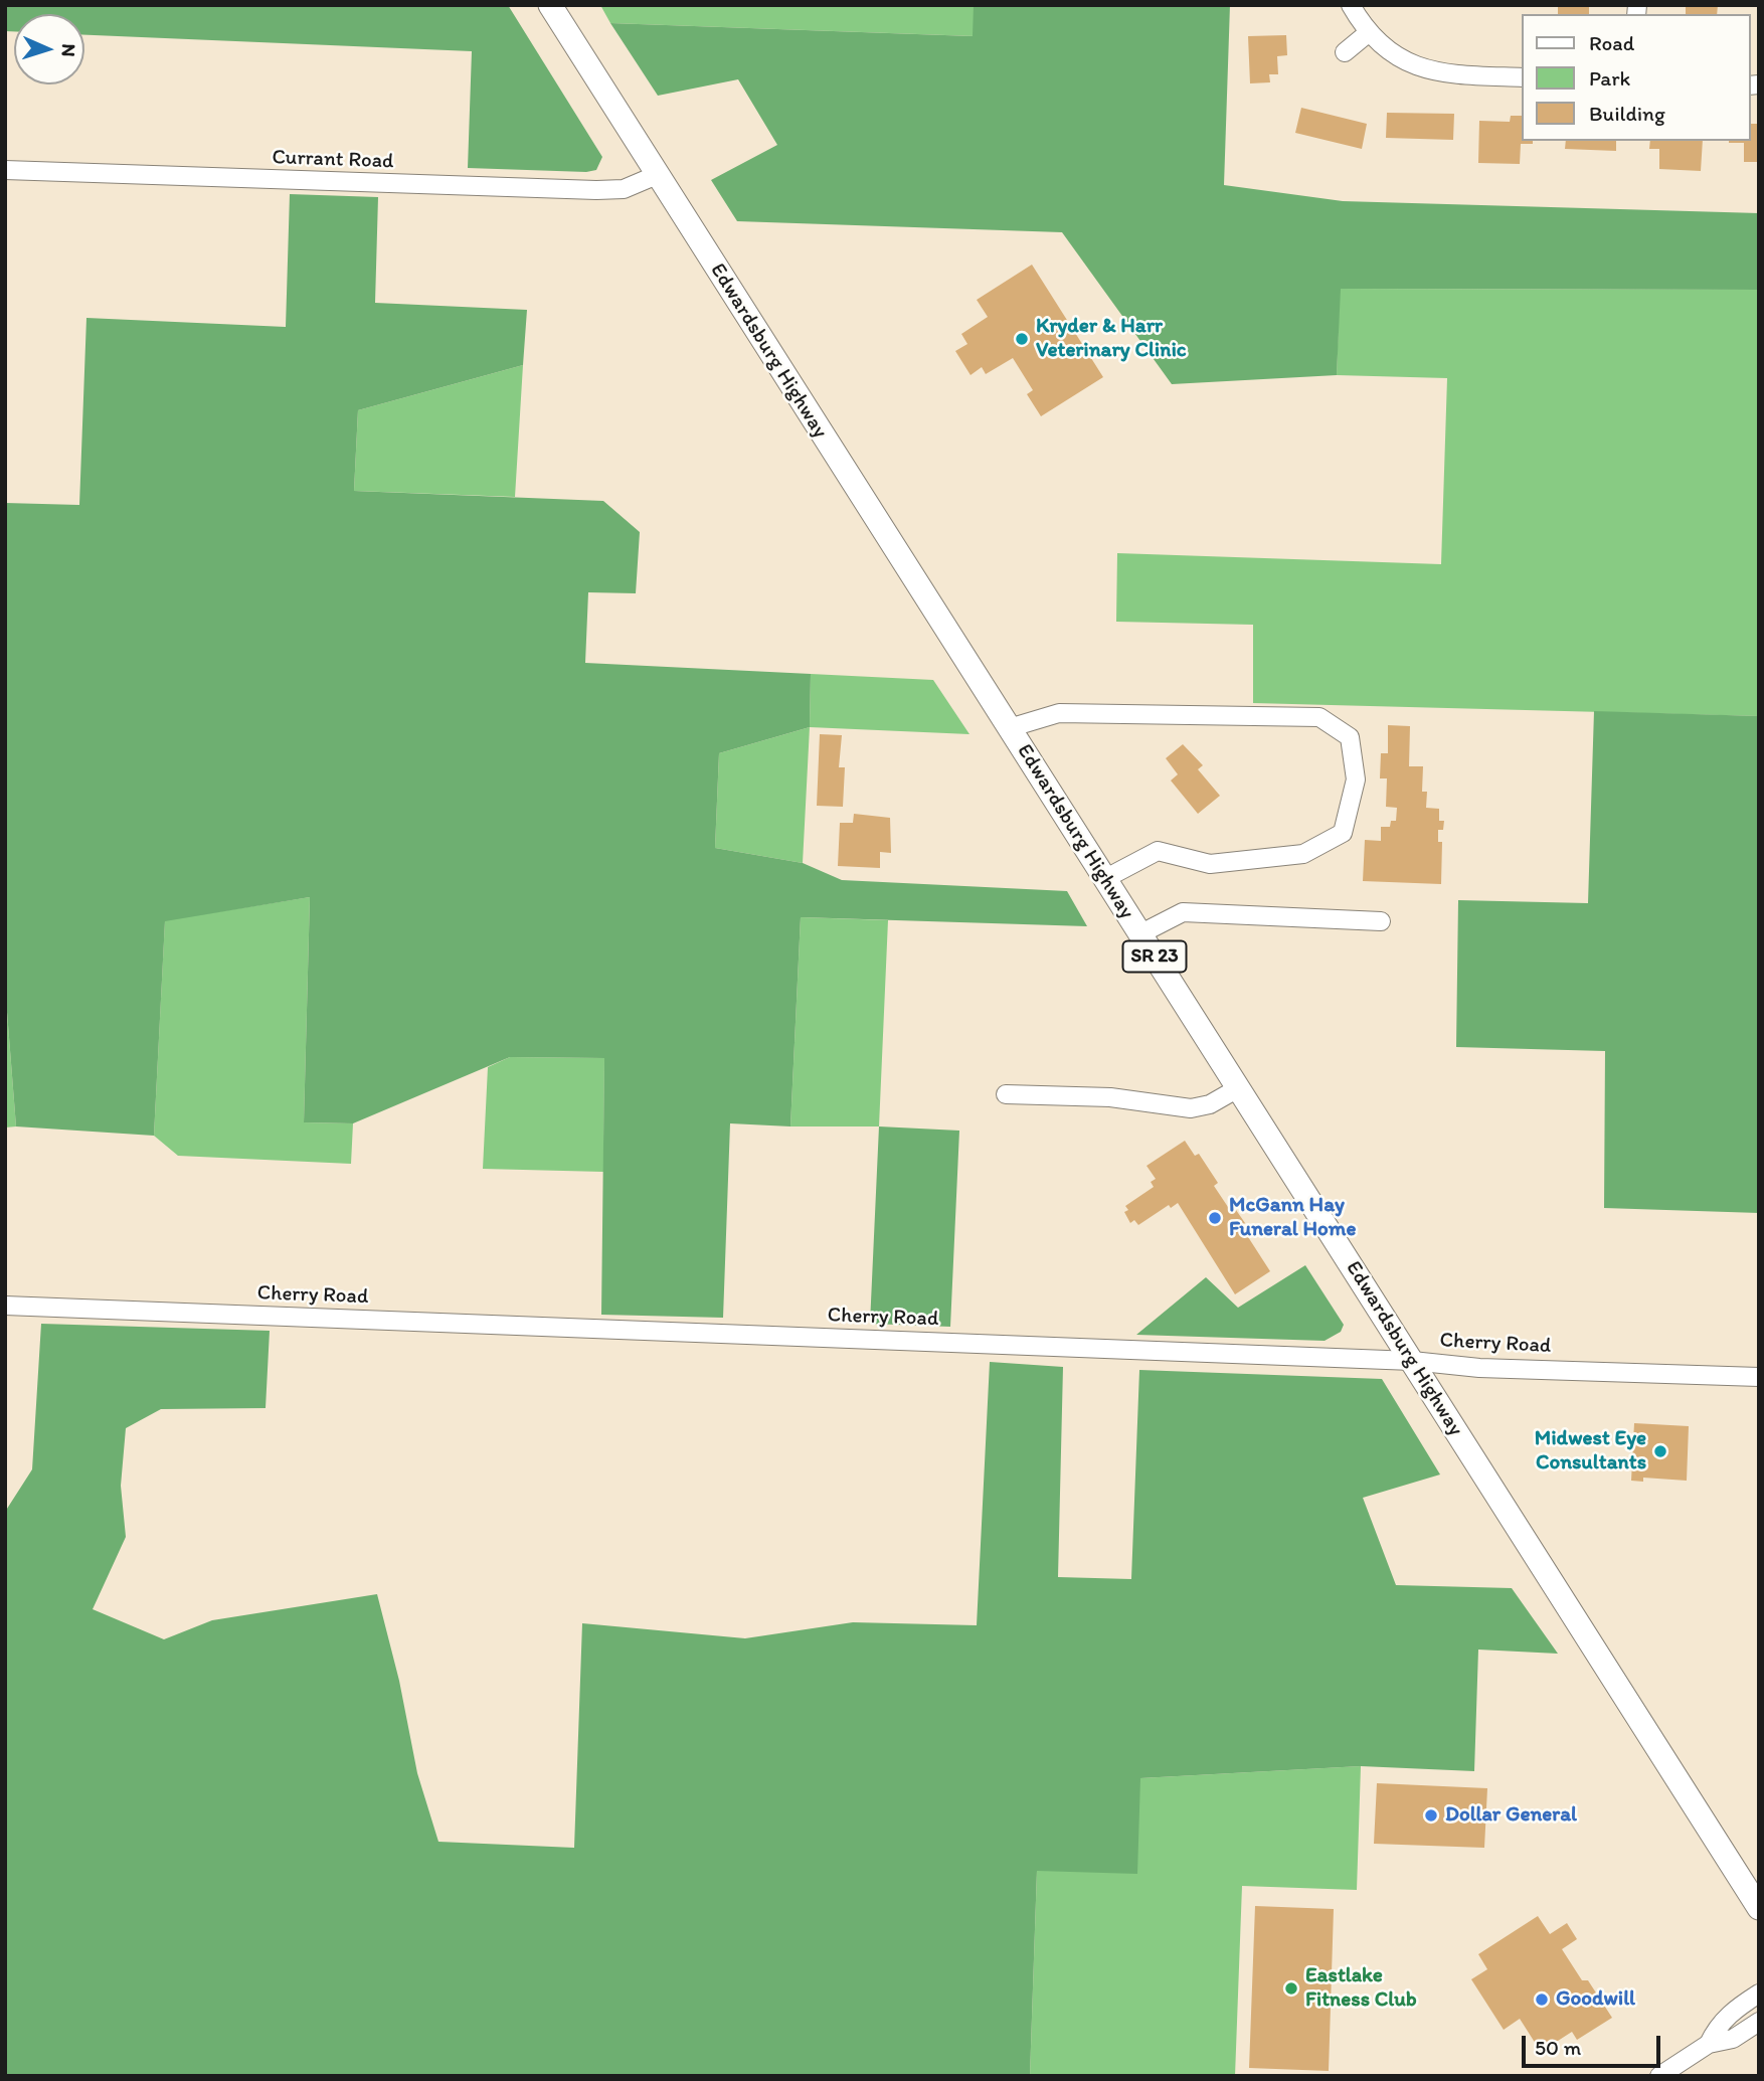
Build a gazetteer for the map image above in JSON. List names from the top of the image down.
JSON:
{
  "streets": {
    "main road": ["Edwardsburg Highway", "SR 23"],
    "street": ["Currant Road", "Cherry Road"]
  },
  "crossings": [
    ["Currant Road", "Edwardsburg Highway"],
    ["Edwardsburg Highway", "Cherry Road"]
  ],
  "places": [
    "Kryder & Harr Veterinary Clinic",
    "McGann Hay Funeral Home",
    "Midwest Eye Consultants",
    "Dollar General",
    "Eastlake Fitness Club",
    "Goodwill"
  ],
  "legend": ["Road", "Park", "Building"],
  "scale_bar": "50 m",
  "north": "right"
}
